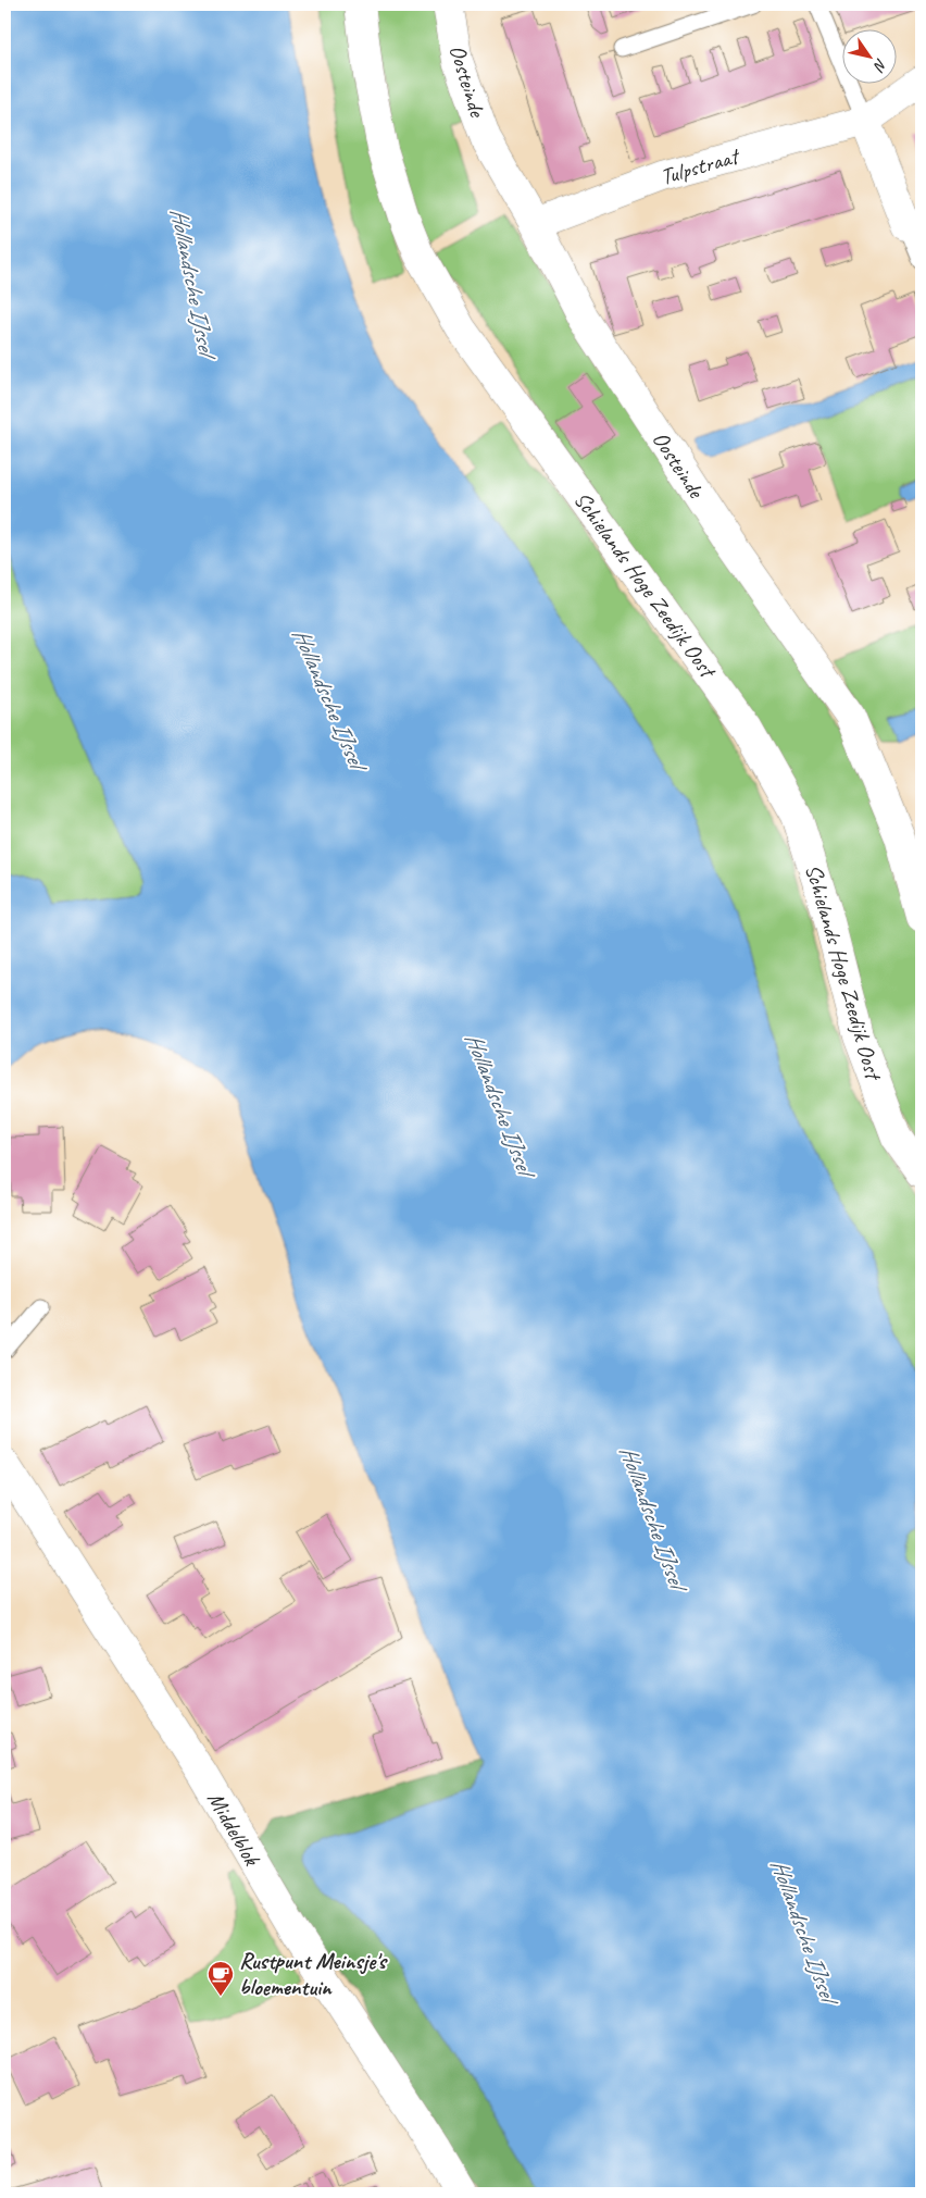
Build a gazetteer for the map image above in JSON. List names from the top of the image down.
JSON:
{
  "streets": {
    "street": [
      "Oosteinde",
      "Tulpstraat",
      "Schielands Hoge Zeedijk Oost",
      "Middelblok"
    ]
  },
  "crossings": [
    ["Oosteinde", "Tulpstraat"]
  ],
  "water": ["Hollandsche IJssel"],
  "places": {
    "cafe": ["Rustpunt Meinsje's bloementuin"]
  },
  "north": "bottom right"
}
